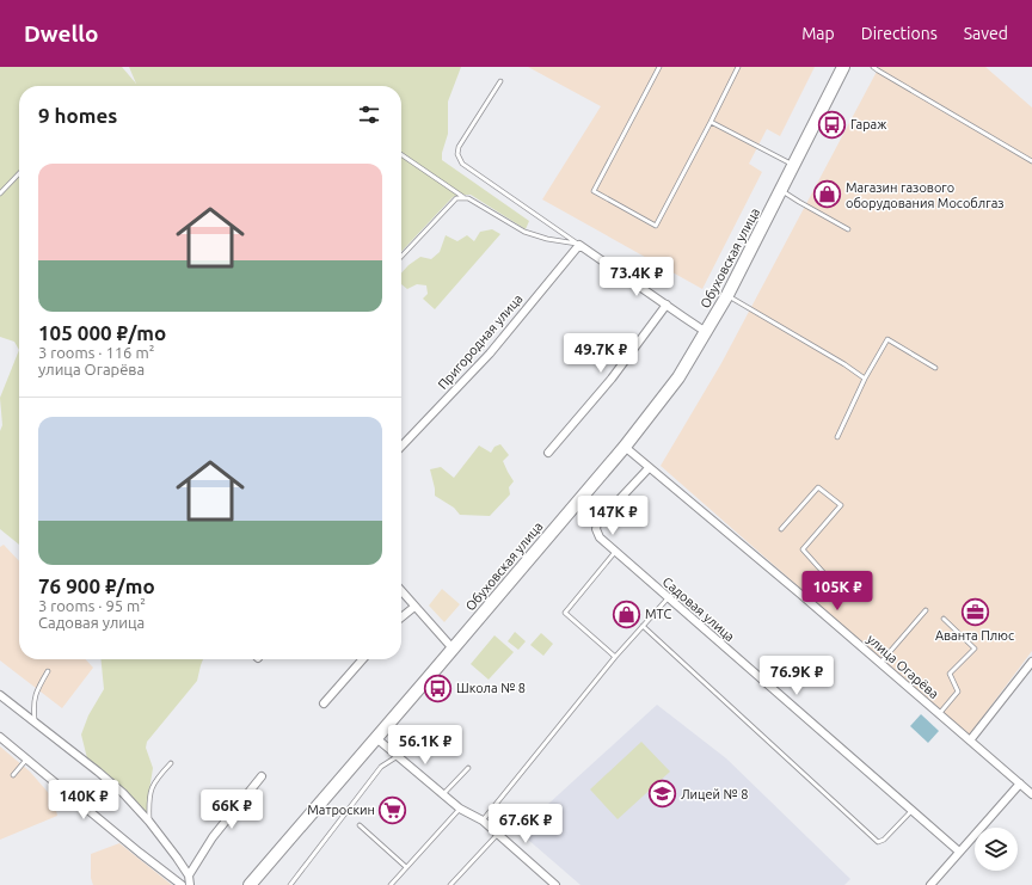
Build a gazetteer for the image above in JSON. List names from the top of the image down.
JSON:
{
  "streets": {
    "main road": ["Обуховская улица"],
    "street": ["Пригородная улица", "Садовая улица", "улица Огарёва"]
  },
  "crossings": [
    ["Обуховская улица", "улица Огарёва"],
    ["Садовая улица", "улица Огарёва"]
  ],
  "places": {
    "bus stop": ["Гараж", "Школа № 8"],
    "shop": ["Магазин газового оборудования Мособлгаз", "МТС"],
    "office": ["Аванта Плюс"],
    "school or university": ["Лицей № 8"],
    "supermarket": ["Матроскин"]
  },
  "page": {
    "header": "Dwello",
    "nav": ["Map", "Directions", "Saved"],
    "heading": "9 homes",
    "list": [
      {
        "name": "105 000 ₽/mo",
        "note": "3 rooms · 116 m² · улица Огарёва"
      },
      {
        "name": "76 900 ₽/mo",
        "note": "3 rooms · 95 m² · Садовая улица"
      }
    ],
    "price": [
      "73.4K ₽",
      "49.7K ₽",
      "147K ₽",
      "105K ₽",
      "76.9K ₽",
      "56.1K ₽",
      "140K ₽",
      "66K ₽",
      "67.6K ₽"
    ]
  }
}
